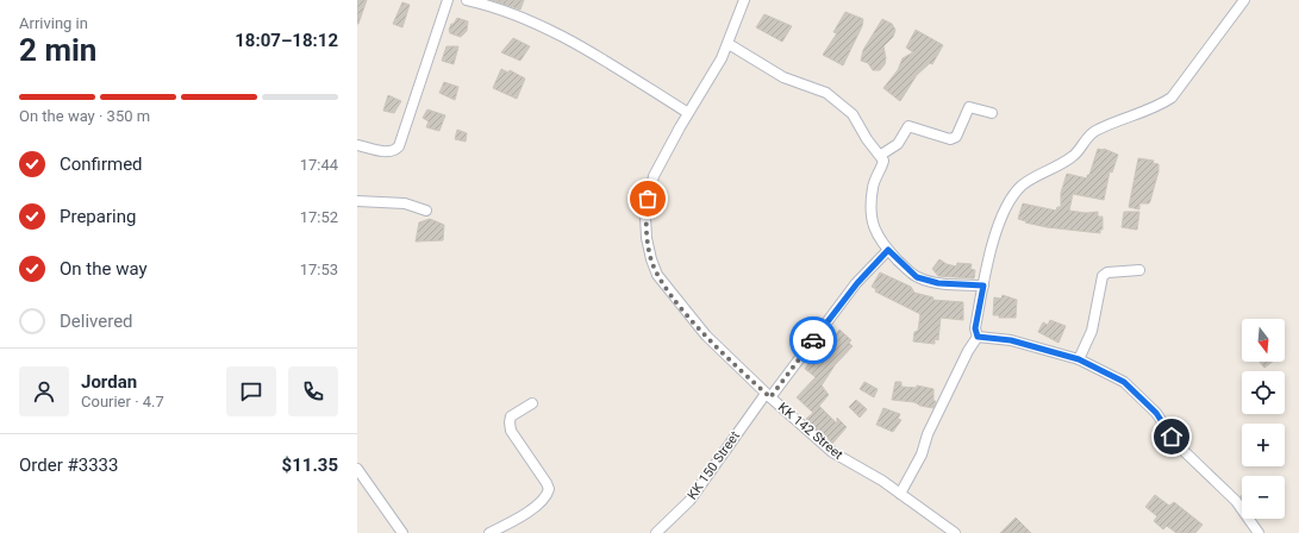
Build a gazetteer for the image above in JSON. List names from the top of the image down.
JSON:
{
  "streets": {
    "street": ["KK 142 Street", "KK 150 Street"]
  },
  "crossings": [
    ["KK 142 Street", "KK 150 Street"]
  ],
  "north": "bottom",
  "page": {
    "heading": ["2 min", "Arriving in", "18:07–18:12"],
    "panel": [
      "Jordan",
      "Courier · 4.7",
      "Order #3333",
      "$11.35"
    ],
    "bar": "On the way · 350 m",
    "list": [
      ["Confirmed", "17:44"],
      ["Preparing", "17:52"],
      ["On the way", "17:53"],
      "Delivered"
    ],
    "map_buttons": ["+", "−"]
  }
}
